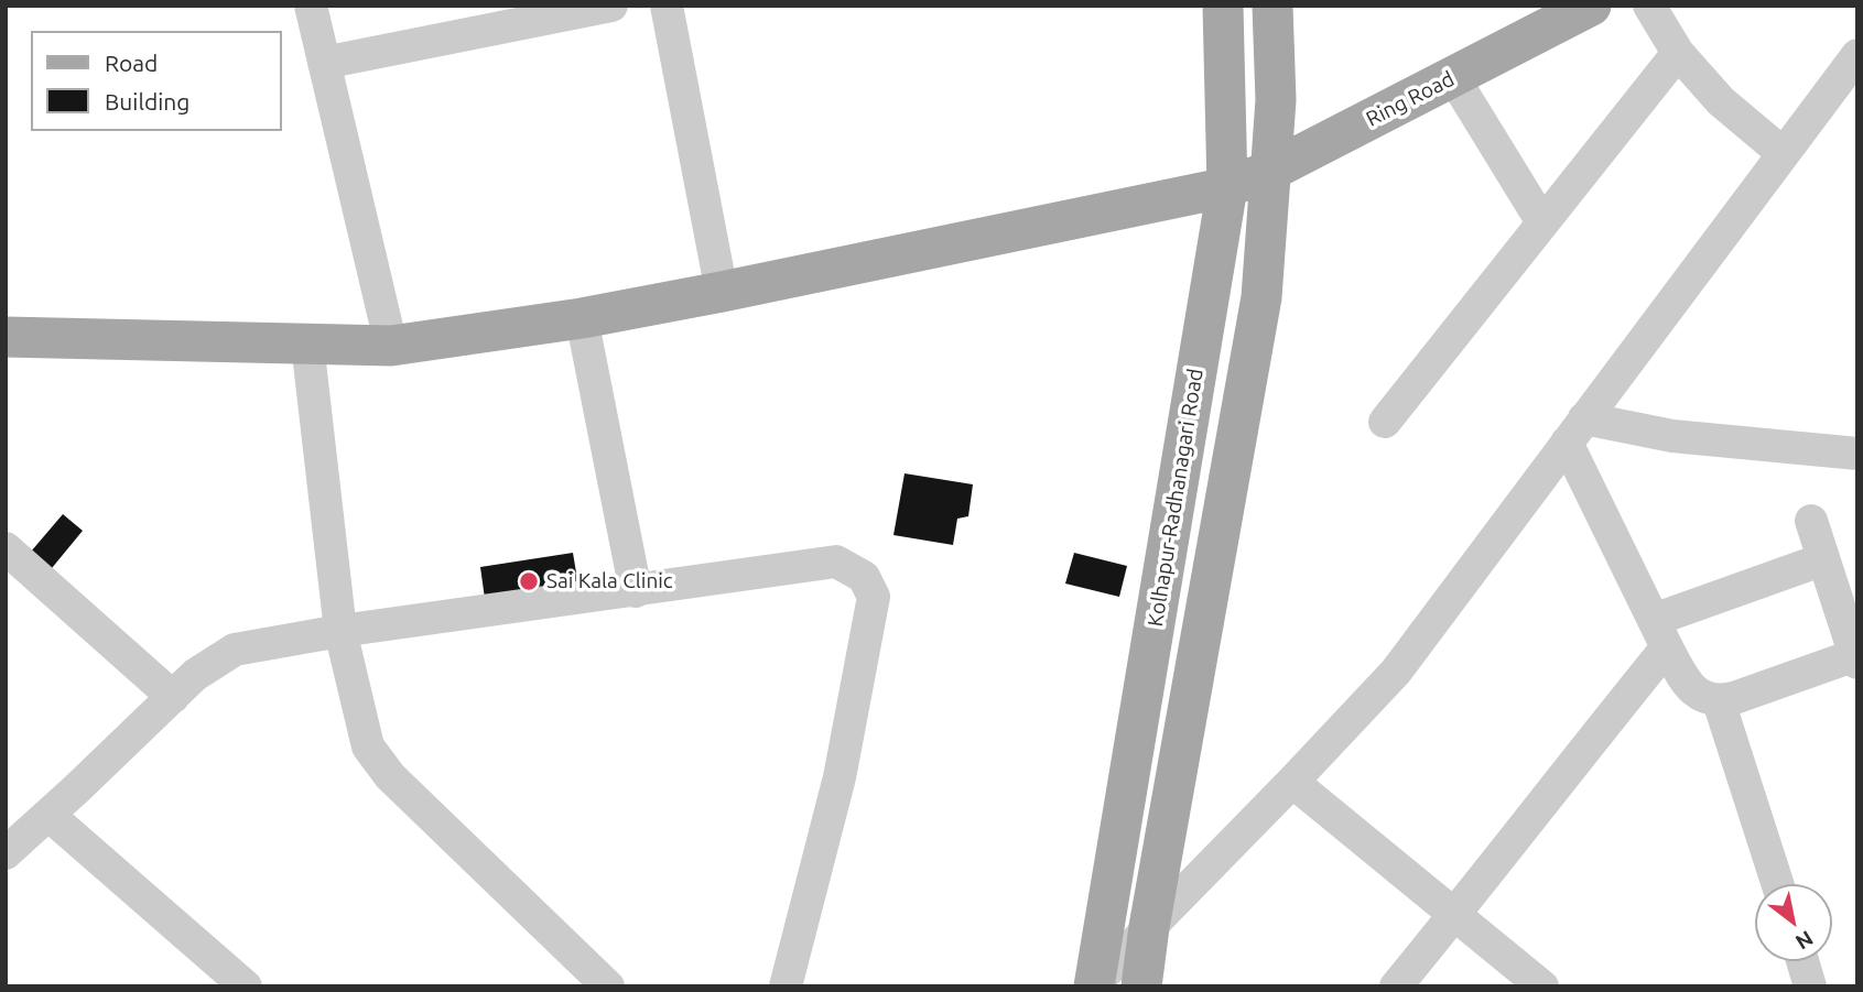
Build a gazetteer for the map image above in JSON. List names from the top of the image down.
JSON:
{
  "streets": {
    "main road": ["Ring Road", "Kolhapur-Radhanagari Road"]
  },
  "crossings": [
    ["Ring Road", "Kolhapur-Radhanagari Road"]
  ],
  "places": ["Sai Kala Clinic"],
  "legend": ["Road", "Building"],
  "north": "bottom right"
}
